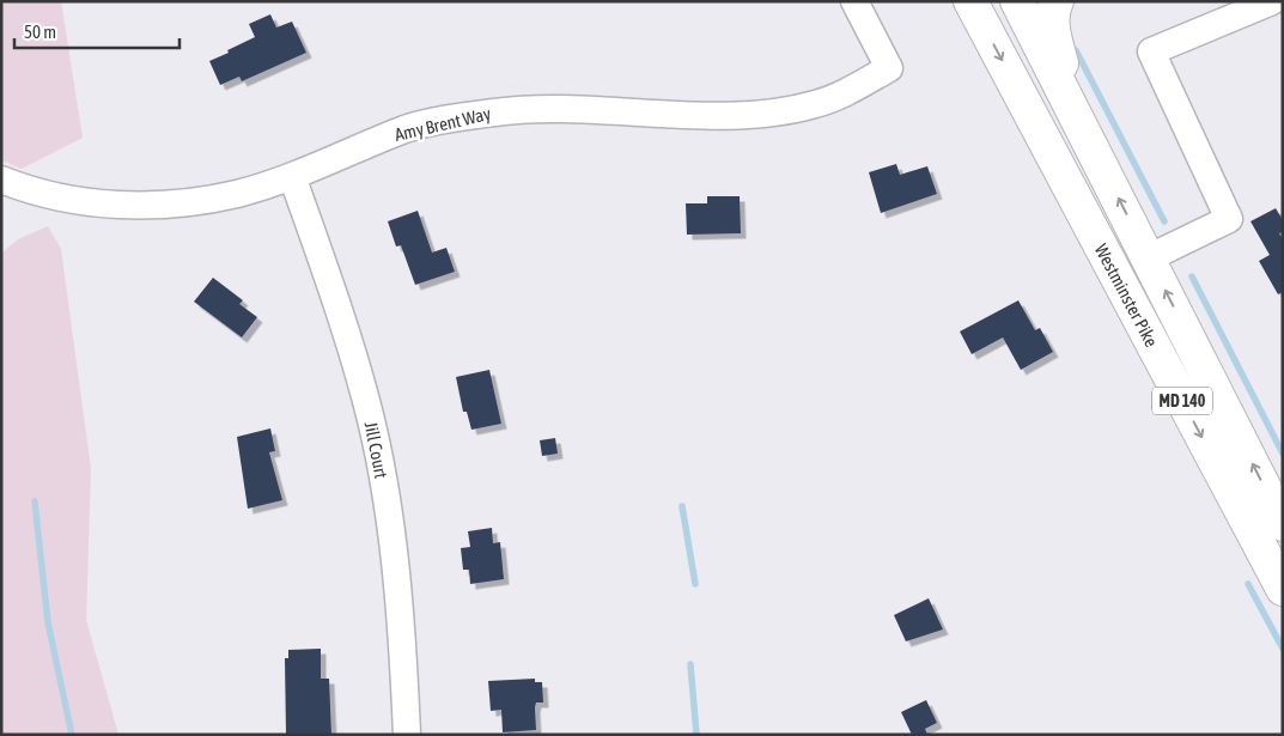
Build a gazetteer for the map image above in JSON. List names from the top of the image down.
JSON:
{
  "streets": {
    "highway": ["Westminster Pike", "MD 140"],
    "street": ["Amy Brent Way", "Jill Court"]
  },
  "crossings": [
    ["Amy Brent Way", "Jill Court"]
  ],
  "scale_bar": "50 m"
}
